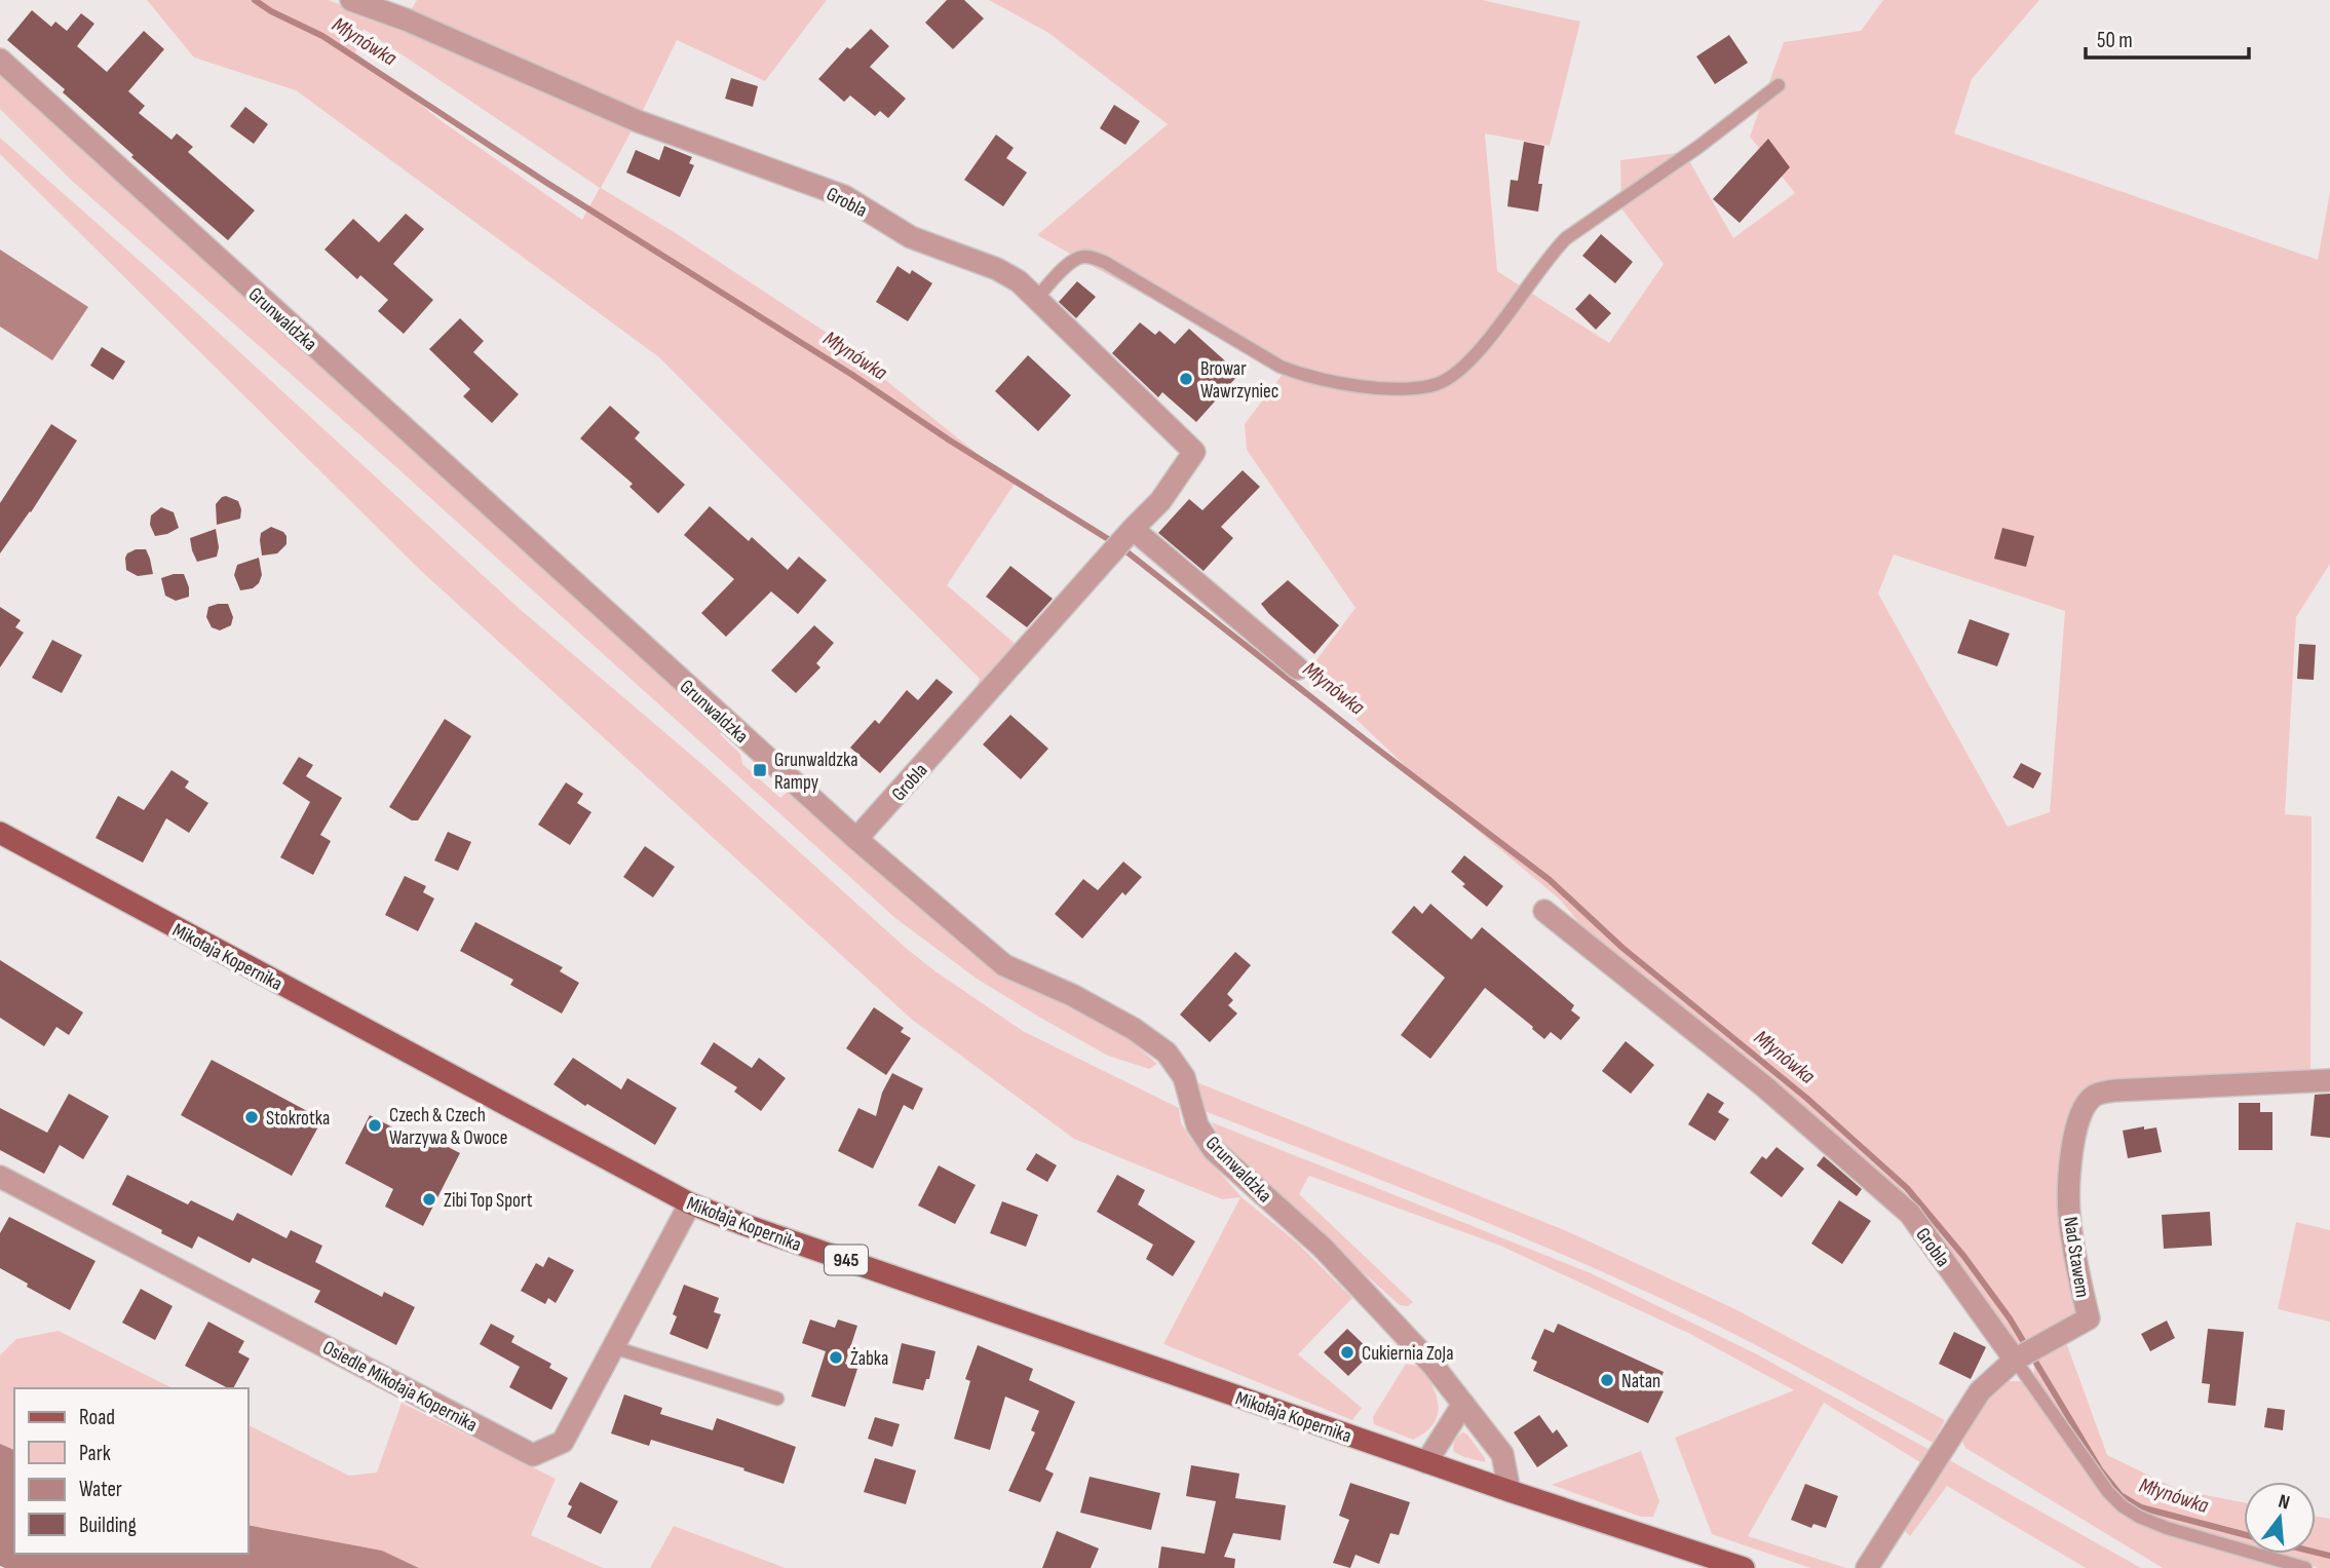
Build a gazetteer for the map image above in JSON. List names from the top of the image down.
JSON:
{
  "streets": {
    "main road": ["Mikołaja Kopernika", "945"],
    "street": [
      "Grobla",
      "Grunwaldzka",
      "Nad Stawem",
      "Osiedle Mikołaja Kopernika"
    ]
  },
  "crossings": [
    ["Grobla", "Grunwaldzka"],
    ["Grobla", "Nad Stawem"],
    ["Grunwaldzka", "Mikołaja Kopernika"],
    ["Mikołaja Kopernika", "Osiedle Mikołaja Kopernika"]
  ],
  "water": ["Młynówka"],
  "places": {
    "other": [
      "Browar Wawrzyniec",
      "Stokrotka",
      "Czech & Czech Warzywa & Owoce",
      "Zibi Top Sport",
      "Cukiernia ZoJa",
      "Żabka",
      "Natan"
    ],
    "transit": ["Grunwaldzka Rampy"]
  },
  "legend": [
    "Road",
    "Park",
    "Water",
    "Building"
  ],
  "scale_bar": "50 m",
  "north": "top"
}
